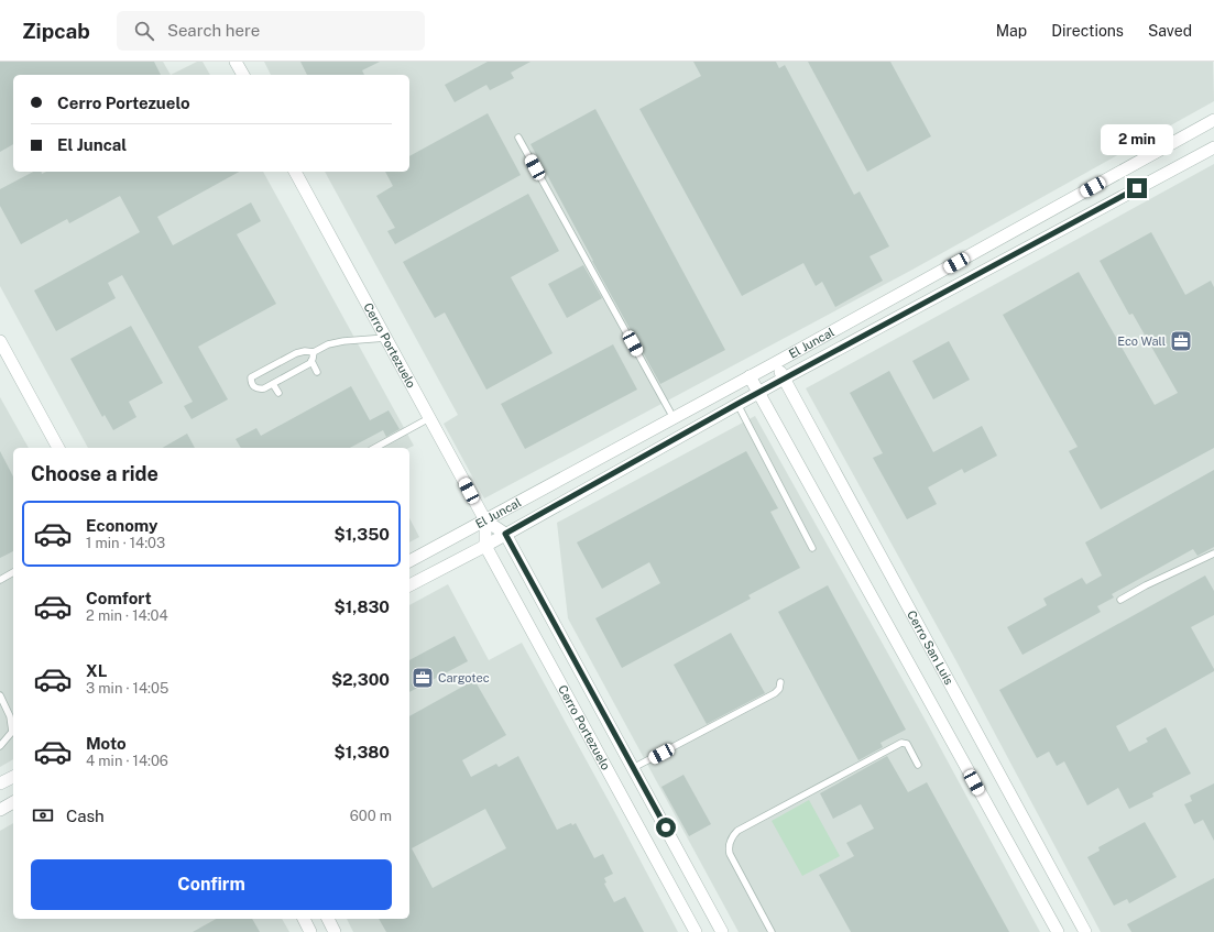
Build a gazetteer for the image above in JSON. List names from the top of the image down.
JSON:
{
  "streets": {
    "street": ["El Juncal", "Cerro Portezuelo", "Cerro San Luis"]
  },
  "crossings": [
    ["El Juncal", "Cerro Portezuelo"],
    ["El Juncal", "Cerro San Luis"]
  ],
  "places": {
    "office": ["Eco Wall", "Cargotec"]
  },
  "page": {
    "header": "Zipcab",
    "search": "Search here",
    "nav": ["Map", "Directions", "Saved"],
    "banner": ["Cerro Portezuelo", "El Juncal"],
    "bubble": "2 min",
    "heading": "Choose a ride",
    "list": [
      {
        "name": "Economy",
        "note": "1 min · 14:03",
        "value": "$1,350"
      },
      {
        "name": "Comfort",
        "note": "2 min · 14:04",
        "value": "$1,830"
      },
      {
        "name": "XL",
        "note": "3 min · 14:05",
        "value": "$2,300"
      },
      {
        "name": "Moto",
        "note": "4 min · 14:06",
        "value": "$1,380"
      }
    ],
    "pay": ["Cash", "600 m"],
    "buttons": "Confirm"
  }
}
